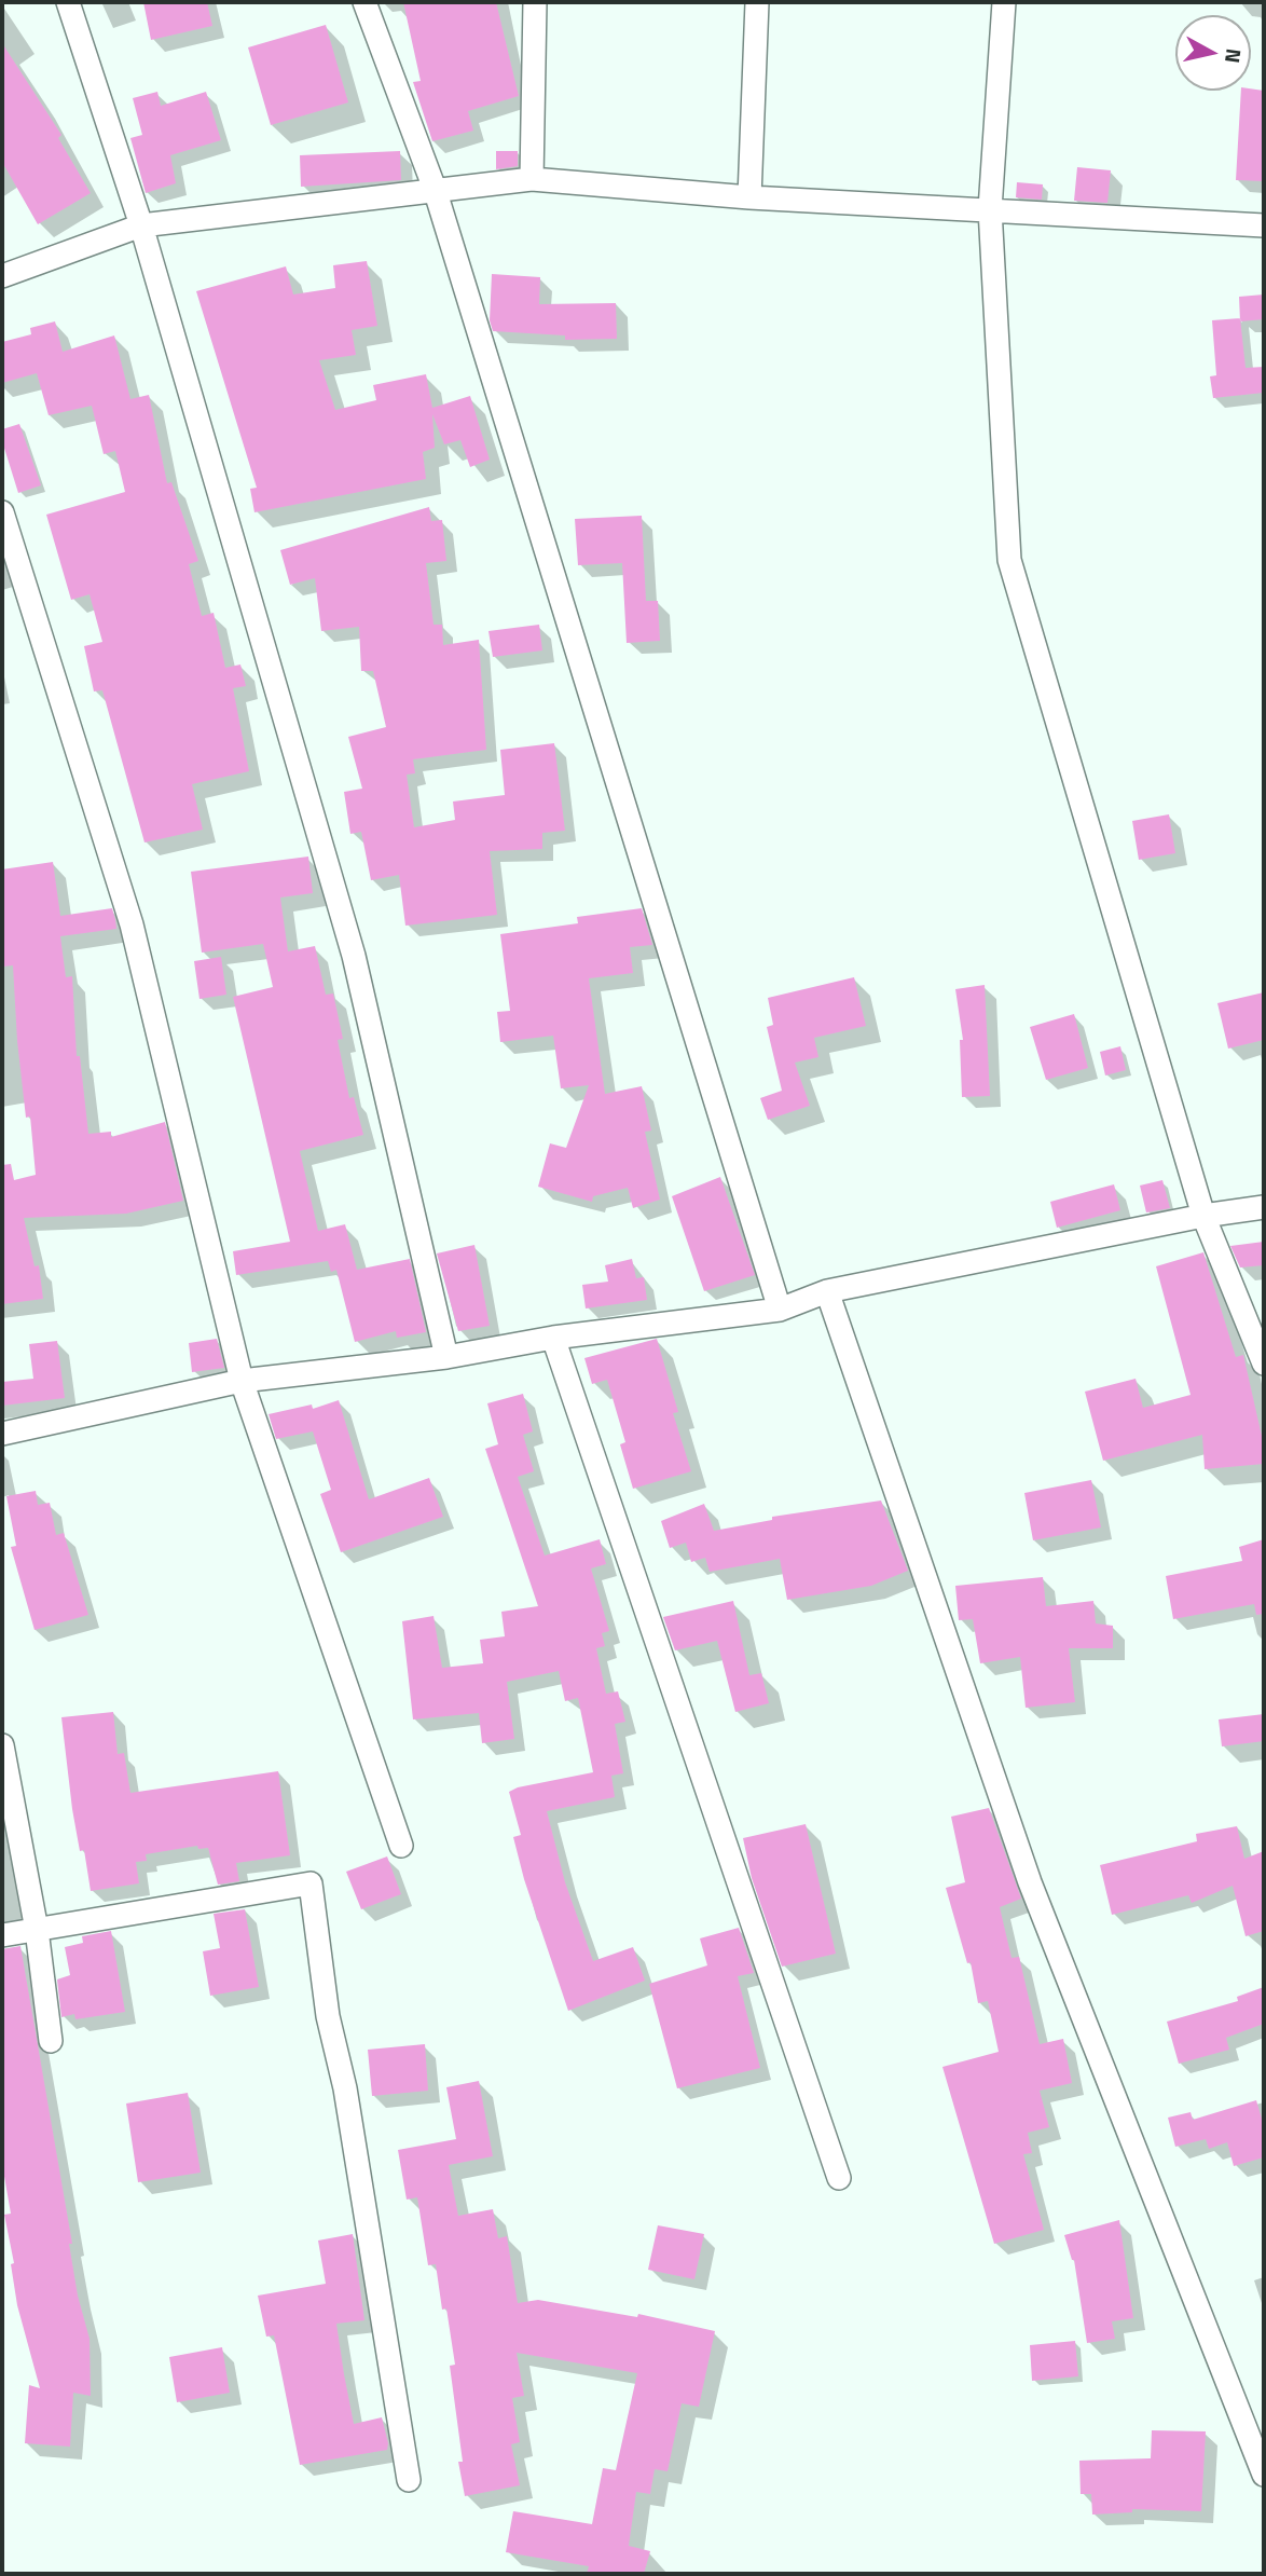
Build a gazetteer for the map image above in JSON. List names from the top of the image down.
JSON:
{
  "north": "right"
}
